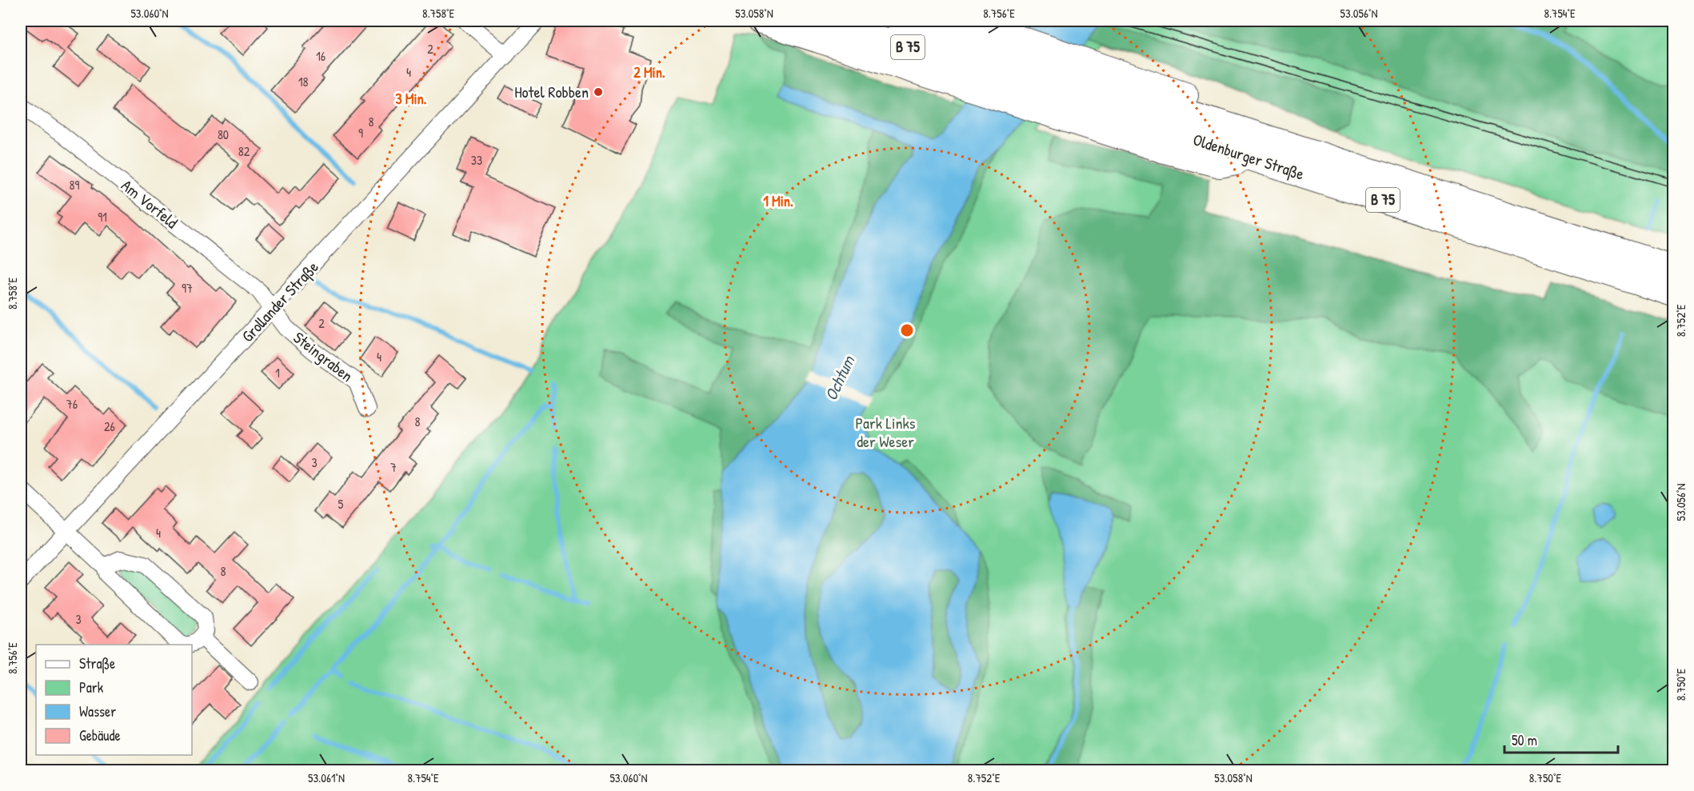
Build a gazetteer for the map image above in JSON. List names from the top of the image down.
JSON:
{
  "streets": {
    "highway": ["B 75", "Oldenburger Straße"],
    "street": ["Am Vorfeld", "Grollander Straße", "Steingraben"]
  },
  "crossings": [
    ["Am Vorfeld", "Grollander Straße"],
    ["Am Vorfeld", "Steingraben"],
    ["Grollander Straße", "Steingraben"]
  ],
  "water": ["Ochtum"],
  "parks": ["Park Links der Weser"],
  "places": ["Hotel Robben"],
  "house_numbers": [
    "2",
    "16",
    "4",
    "18",
    "8",
    "9",
    "80",
    "82",
    "33",
    "89",
    "91",
    "97",
    "2",
    "4",
    "1",
    "76",
    "8",
    "26",
    "3",
    "7",
    "5",
    "4",
    "8",
    "3"
  ],
  "legend": [
    "Straße",
    "Park",
    "Wasser",
    "Gebäude"
  ],
  "scale_bar": "50 m",
  "coordinates": [
    "53.060°N",
    "8.758°E",
    "53.058°N",
    "8.756°E",
    "53.056°N",
    "8.754°E",
    "8.752°E",
    "8.750°E",
    "53.061°N"
  ],
  "rings": ["2 Min.", "3 Min.", "1 Min."]
}
